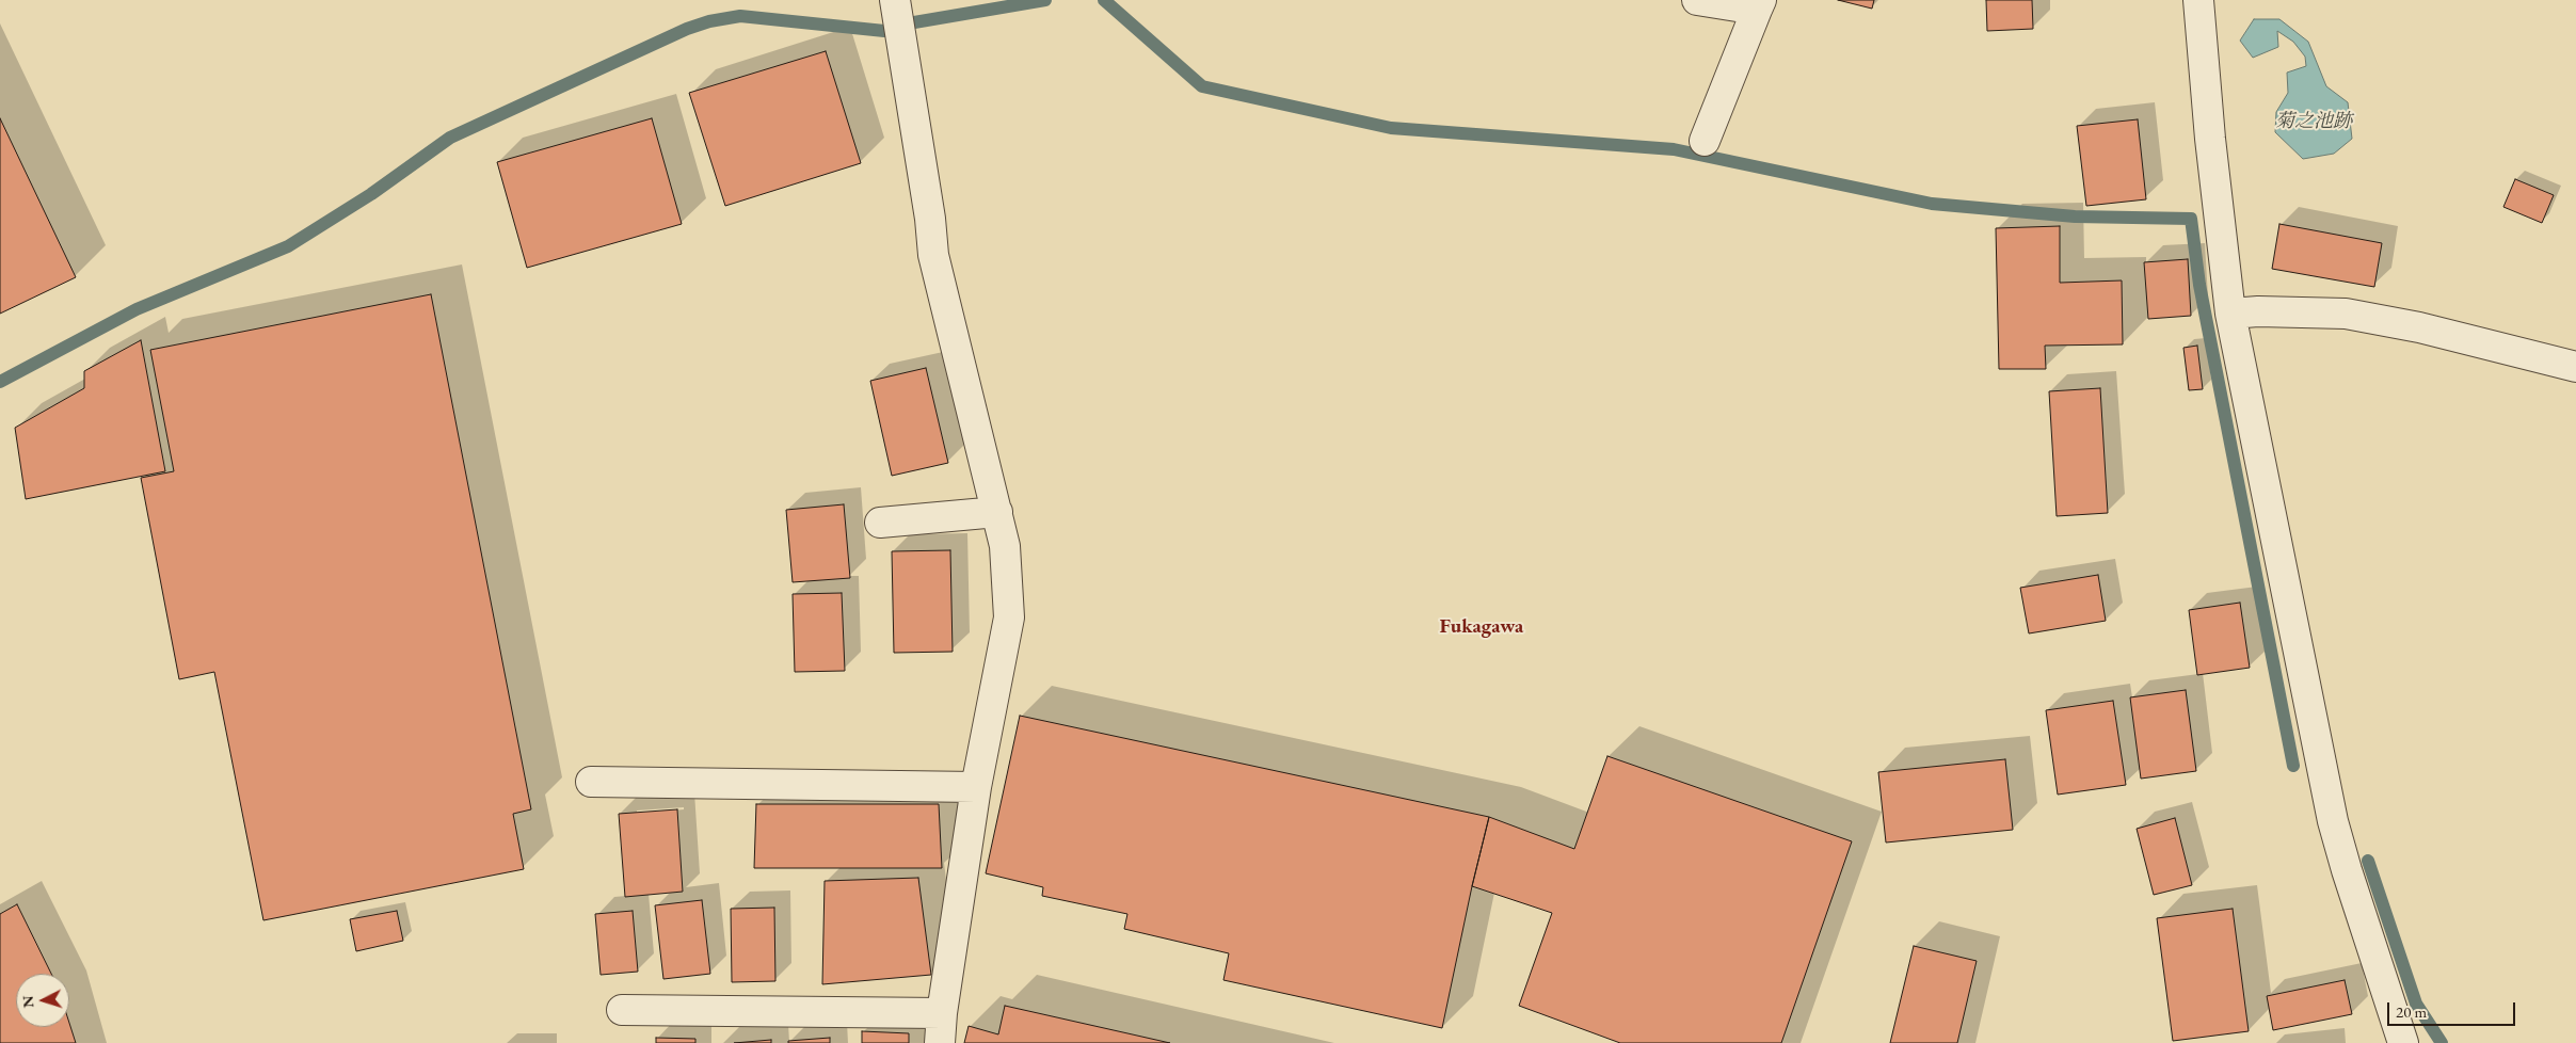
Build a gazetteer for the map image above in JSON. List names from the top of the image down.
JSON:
{
  "districts": ["Fukagawa"],
  "water": ["菊之池跡"],
  "scale_bar": "20 m",
  "north": "left"
}
